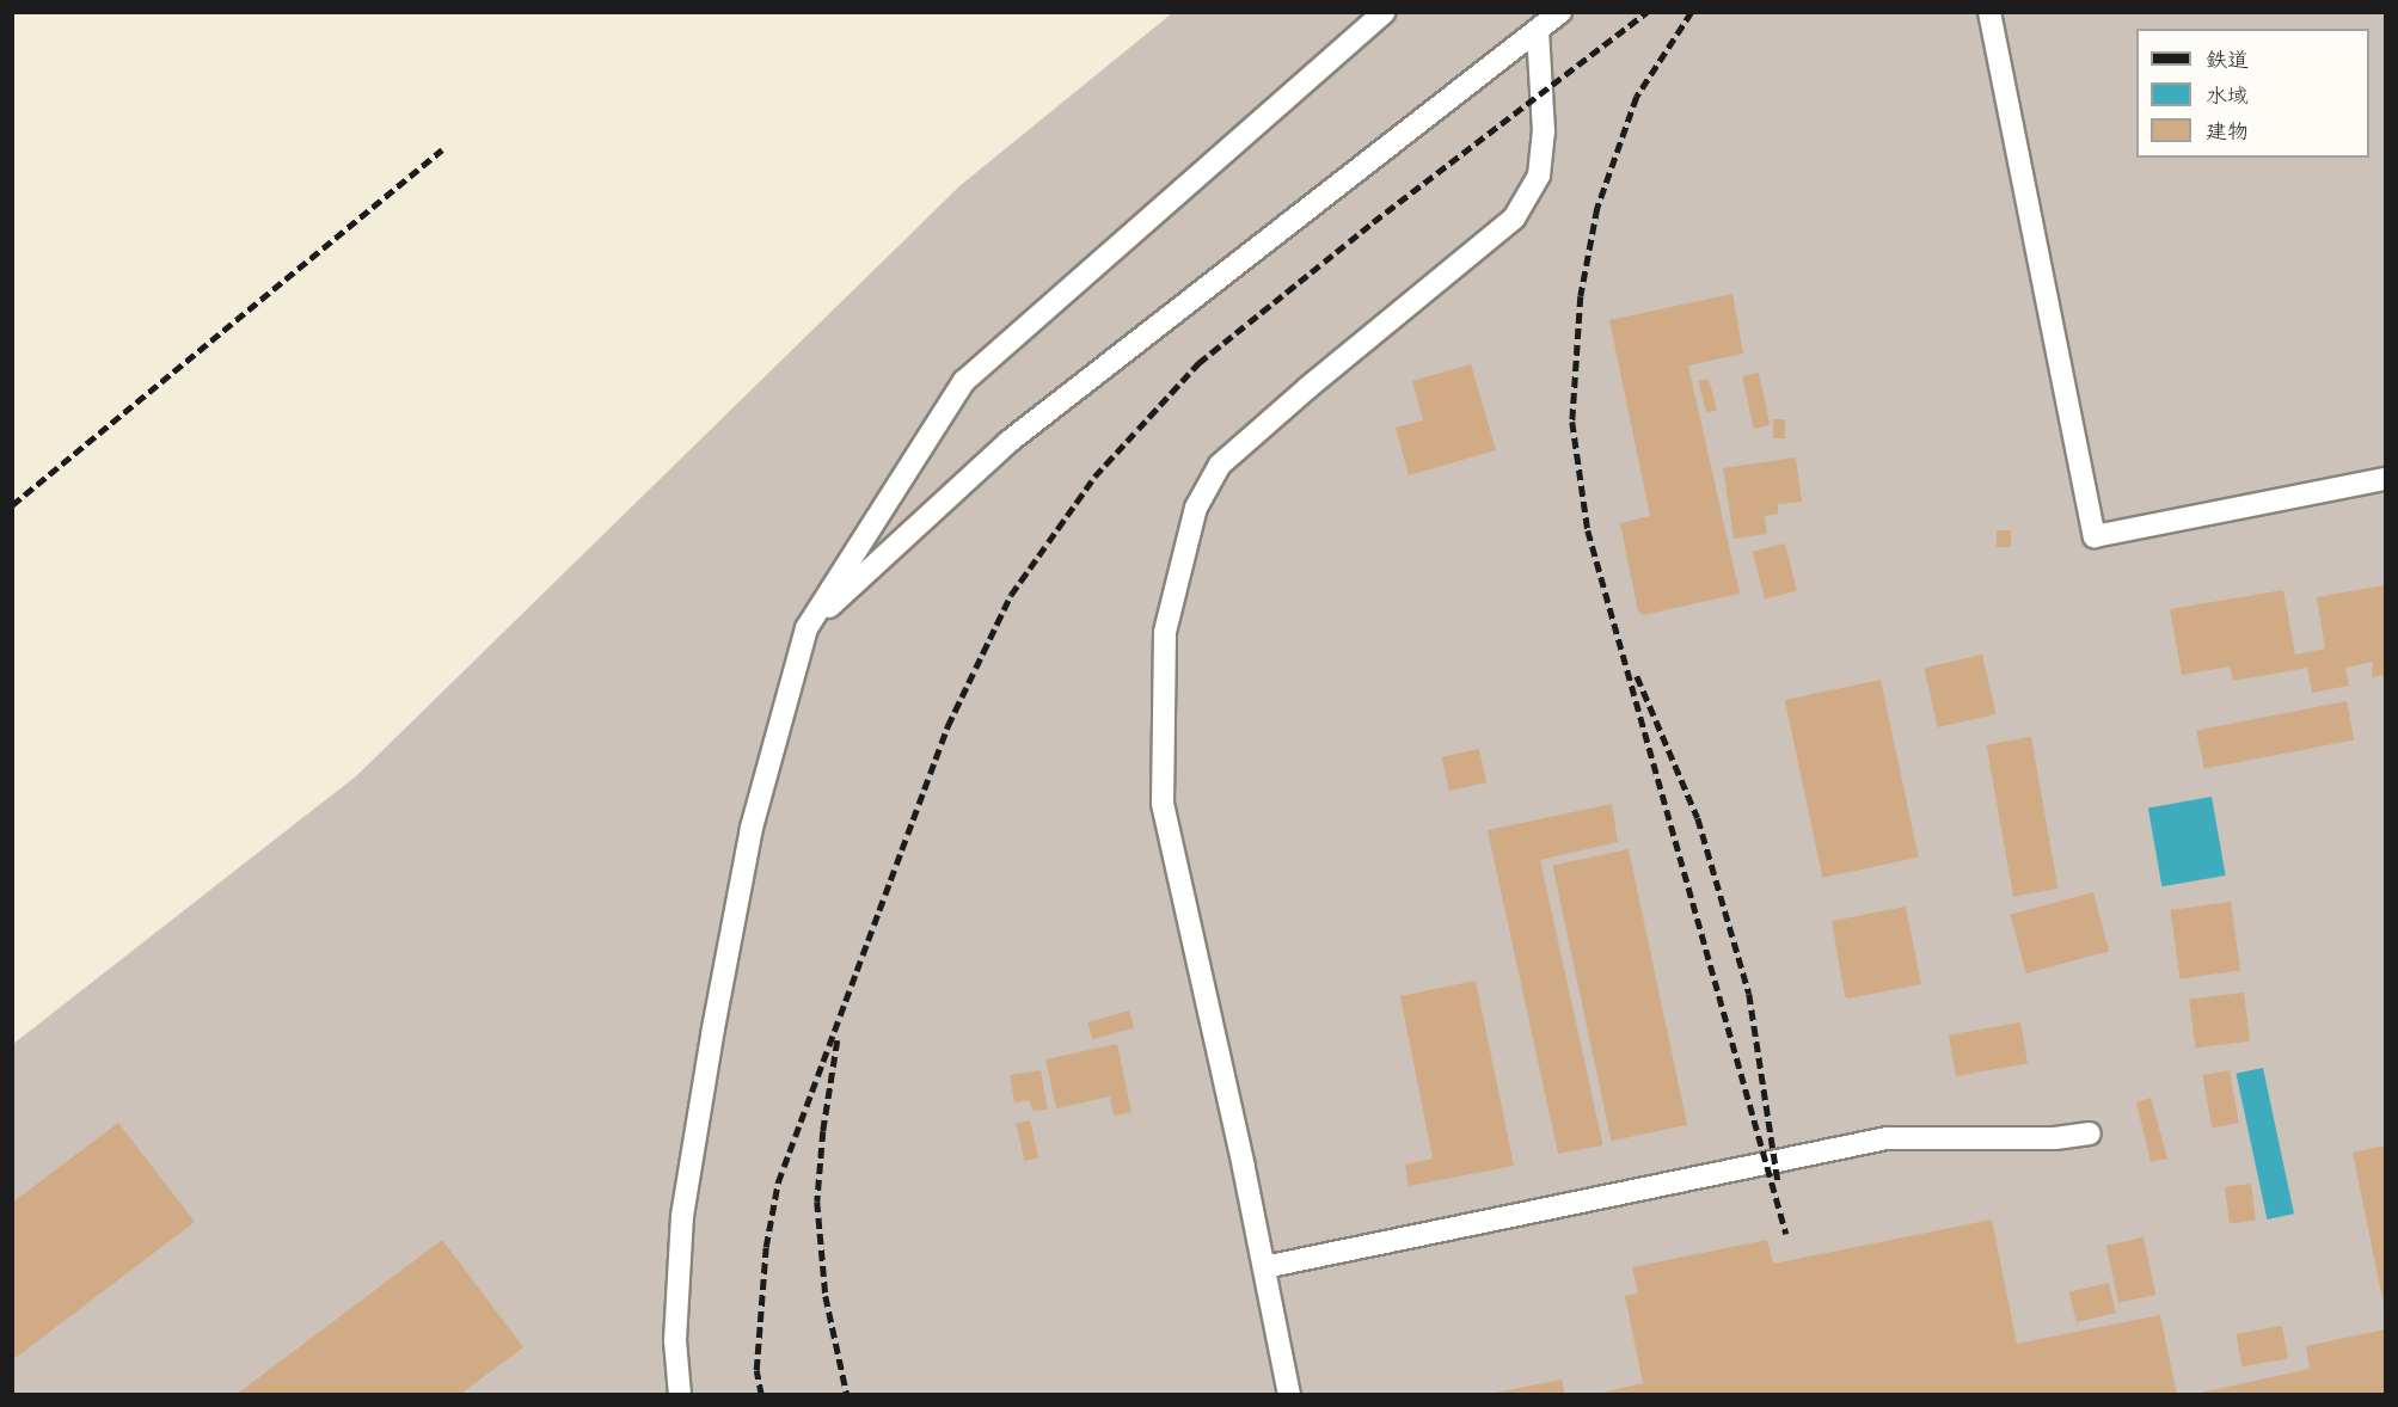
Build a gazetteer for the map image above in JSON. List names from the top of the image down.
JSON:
{
  "legend": ["鉄道", "水域", "建物"]
}
